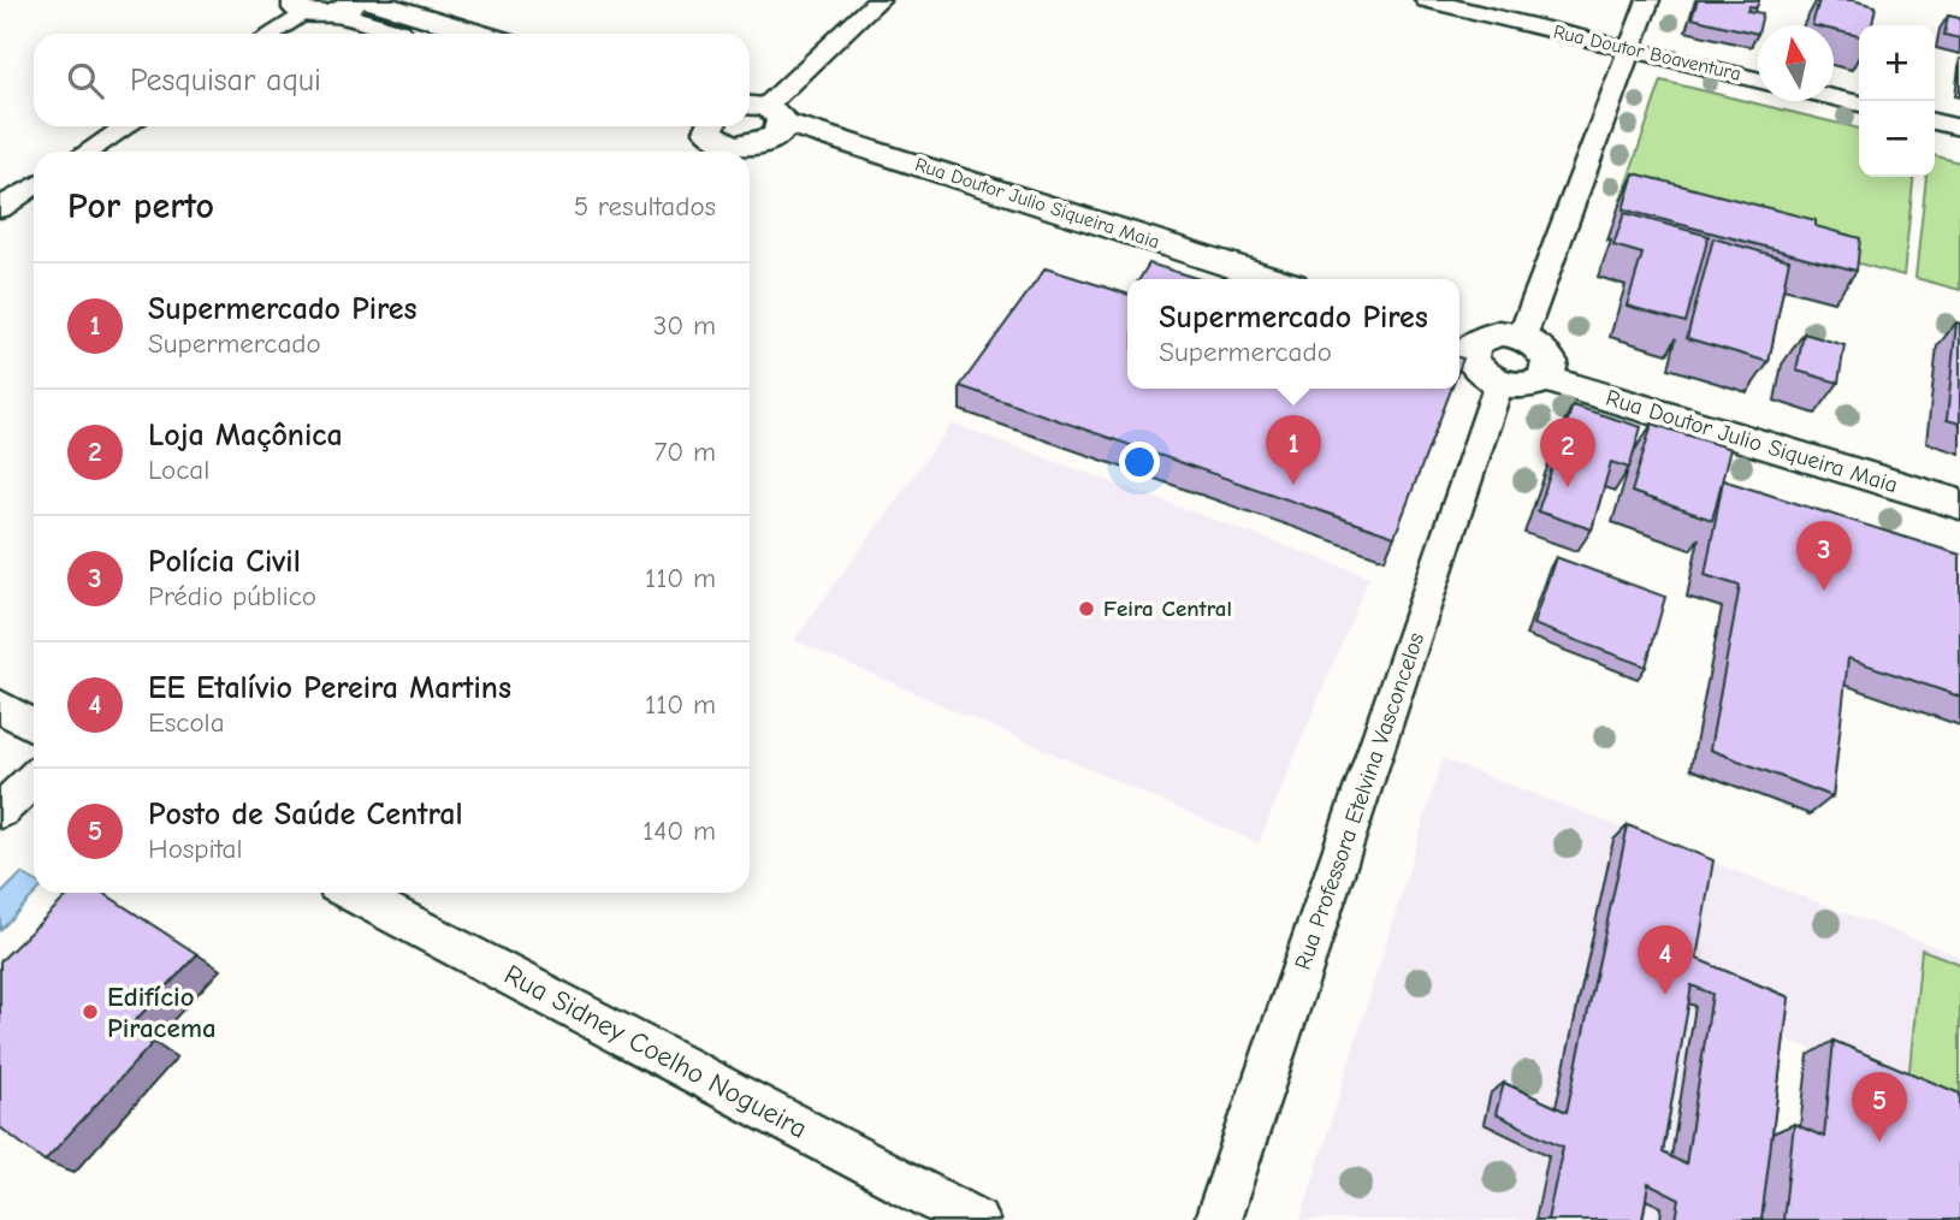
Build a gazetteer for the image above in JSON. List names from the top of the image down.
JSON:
{
  "streets": {
    "street": [
      "Rua Doutor Boaventura",
      "Rua Doutor Julio Siqueira Maia",
      "Rua Professora Etelvina Vasconcelos",
      "Rua Sidney Coelho Nogueira"
    ]
  },
  "places": ["Feira Central", "Edifício Piracema"],
  "north": "top",
  "page": {
    "map_buttons": ["+", "−"],
    "search": "Pesquisar aqui",
    "heading": ["Por perto", "5 resultados"],
    "list": [
      {
        "mark": "1",
        "name": "Supermercado Pires",
        "note": "Supermercado",
        "value": "30 m"
      },
      {
        "mark": "2",
        "name": "Loja Maçônica",
        "note": "Local",
        "value": "70 m"
      },
      {
        "mark": "3",
        "name": "Polícia Civil",
        "note": "Prédio público",
        "value": "110 m"
      },
      {
        "mark": "4",
        "name": "EE Etalívio Pereira Martins",
        "note": "Escola",
        "value": "110 m"
      },
      {
        "mark": "5",
        "name": "Posto de Saúde Central",
        "note": "Hospital",
        "value": "140 m"
      }
    ],
    "popup": ["Supermercado Pires", "Supermercado"],
    "pins": [
      "1",
      "2",
      "3",
      "4",
      "5"
    ]
  }
}
